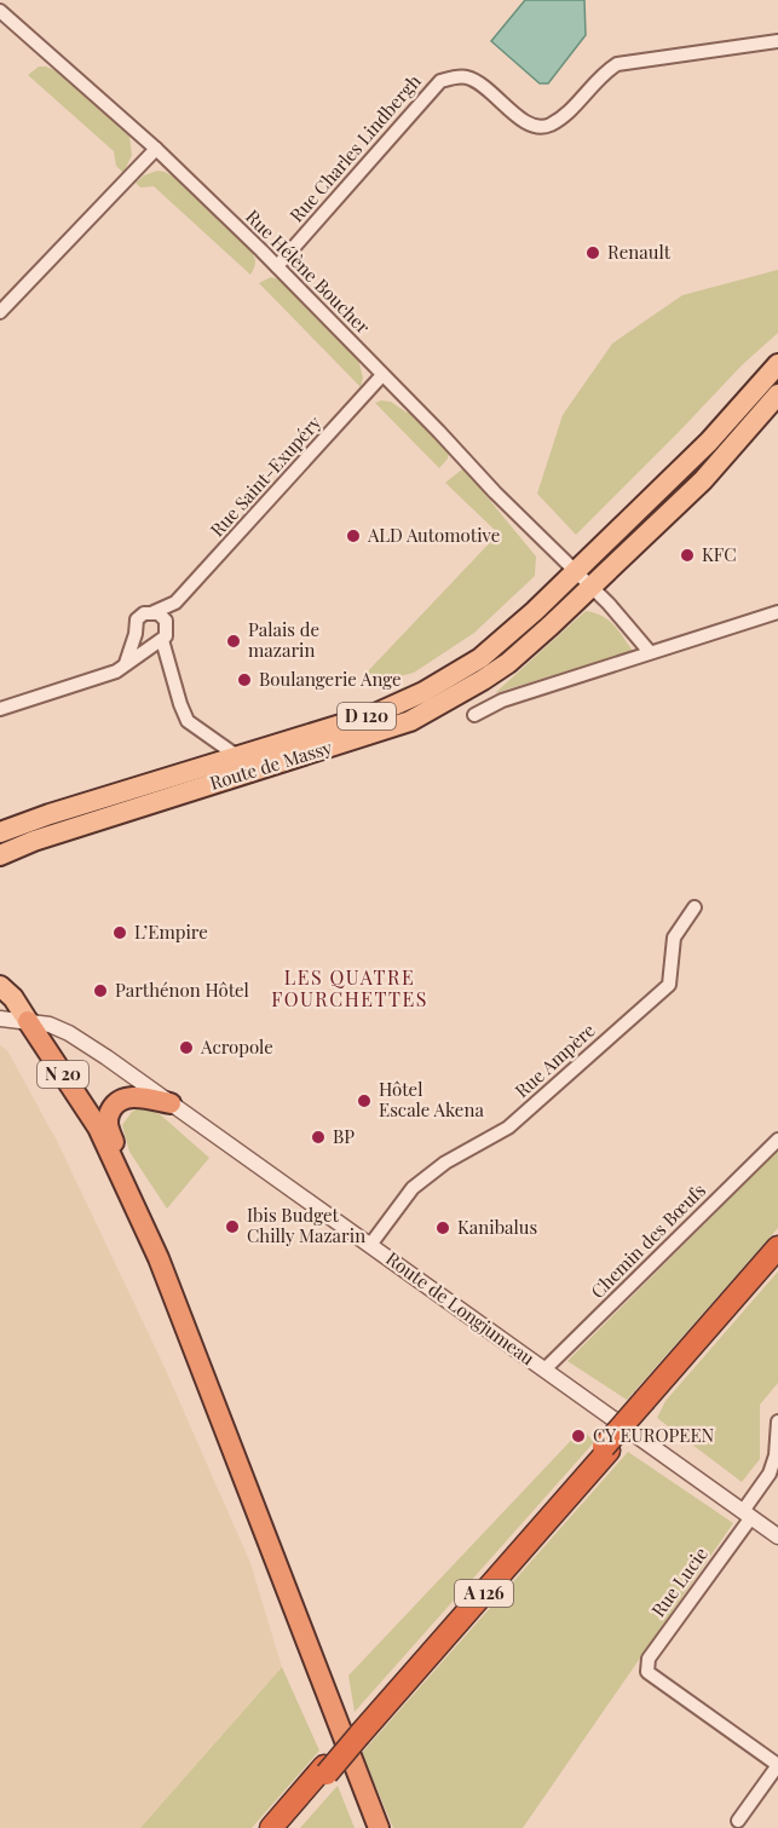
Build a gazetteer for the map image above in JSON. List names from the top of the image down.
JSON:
{
  "streets": {
    "highway": ["N 20", "A 126"],
    "main road": ["D 120", "Route de Massy"],
    "street": [
      "Rue Charles Lindbergh",
      "Rue Hélène Boucher",
      "Rue Saint-Exupéry",
      "Rue Ampère",
      "Chemin des Bœufs",
      "Route de Longjumeau",
      "Rue Lucie"
    ]
  },
  "crossings": [
    ["Rue Charles Lindbergh", "Rue Hélène Boucher"],
    ["Rue Hélène Boucher", "Rue Saint-Exupéry"],
    ["Rue Hélène Boucher", "Route de Massy"],
    ["Rue Ampère", "Route de Longjumeau"],
    ["N 20", "Route de Longjumeau"],
    ["Chemin des Bœufs", "Route de Longjumeau"],
    ["Route de Longjumeau", "Rue Lucie"]
  ],
  "districts": ["LES QUATRE FOURCHETTES"],
  "places": [
    "Renault",
    "ALD Automotive",
    "KFC",
    "Palais de mazarin",
    "Boulangerie Ange",
    "L’Empire",
    "Parthénon Hôtel",
    "Acropole",
    "Hôtel Escale Akena",
    "BP",
    "Ibis Budget Chilly Mazarin",
    "Kanibalus",
    "CY EUROPEEN"
  ]
}
